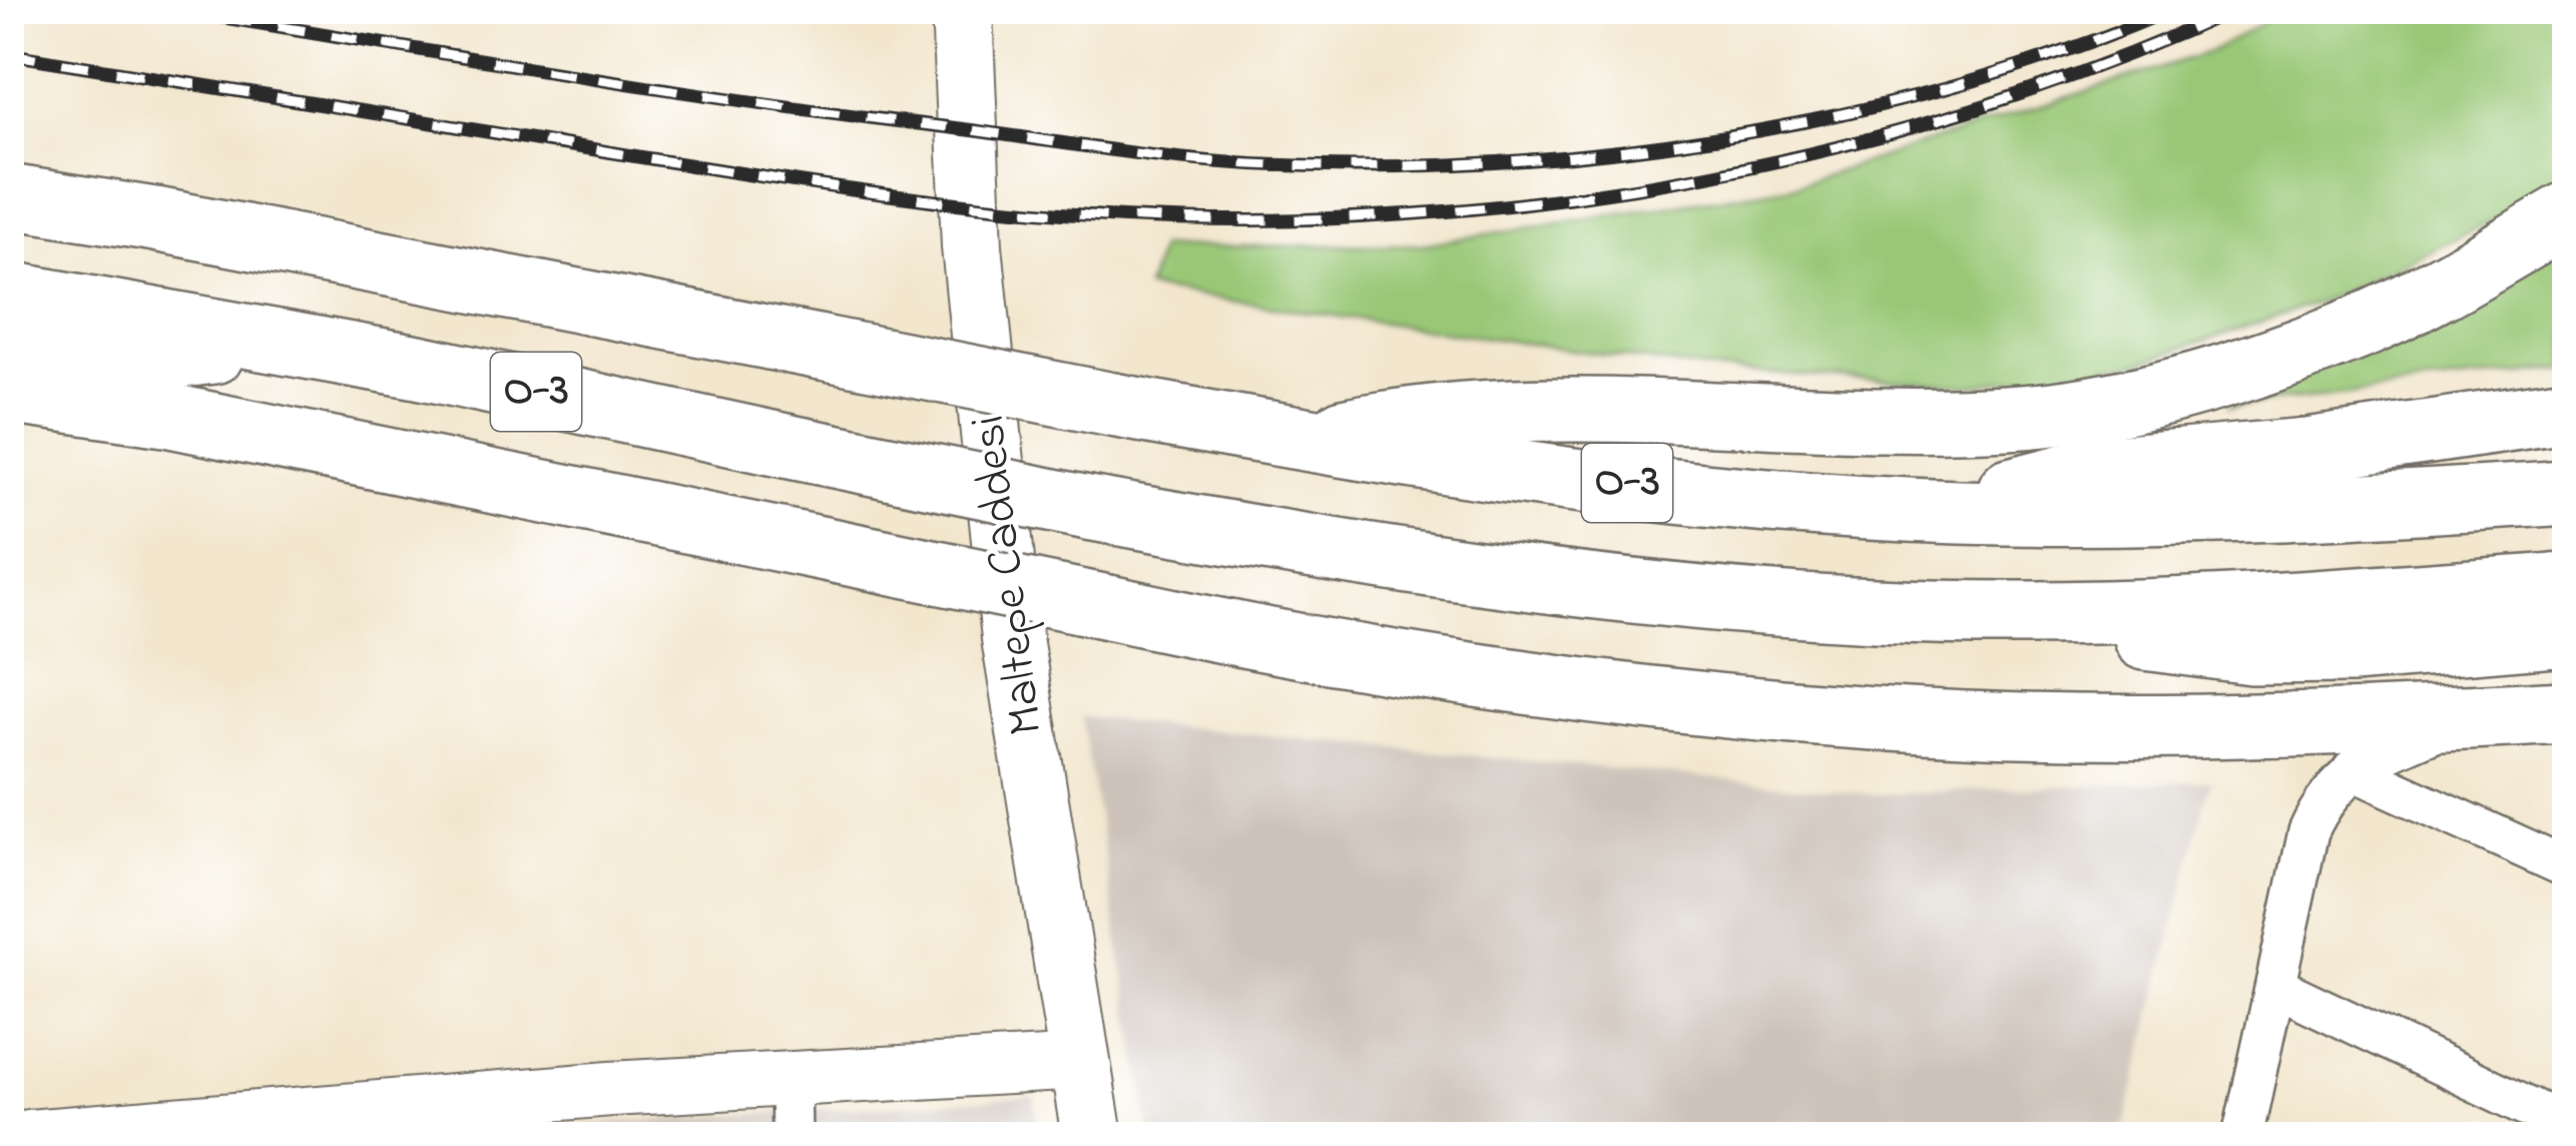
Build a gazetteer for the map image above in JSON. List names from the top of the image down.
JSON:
{
  "streets": {
    "highway": ["O-3"],
    "main road": ["Maltepe Caddesi"]
  }
}
